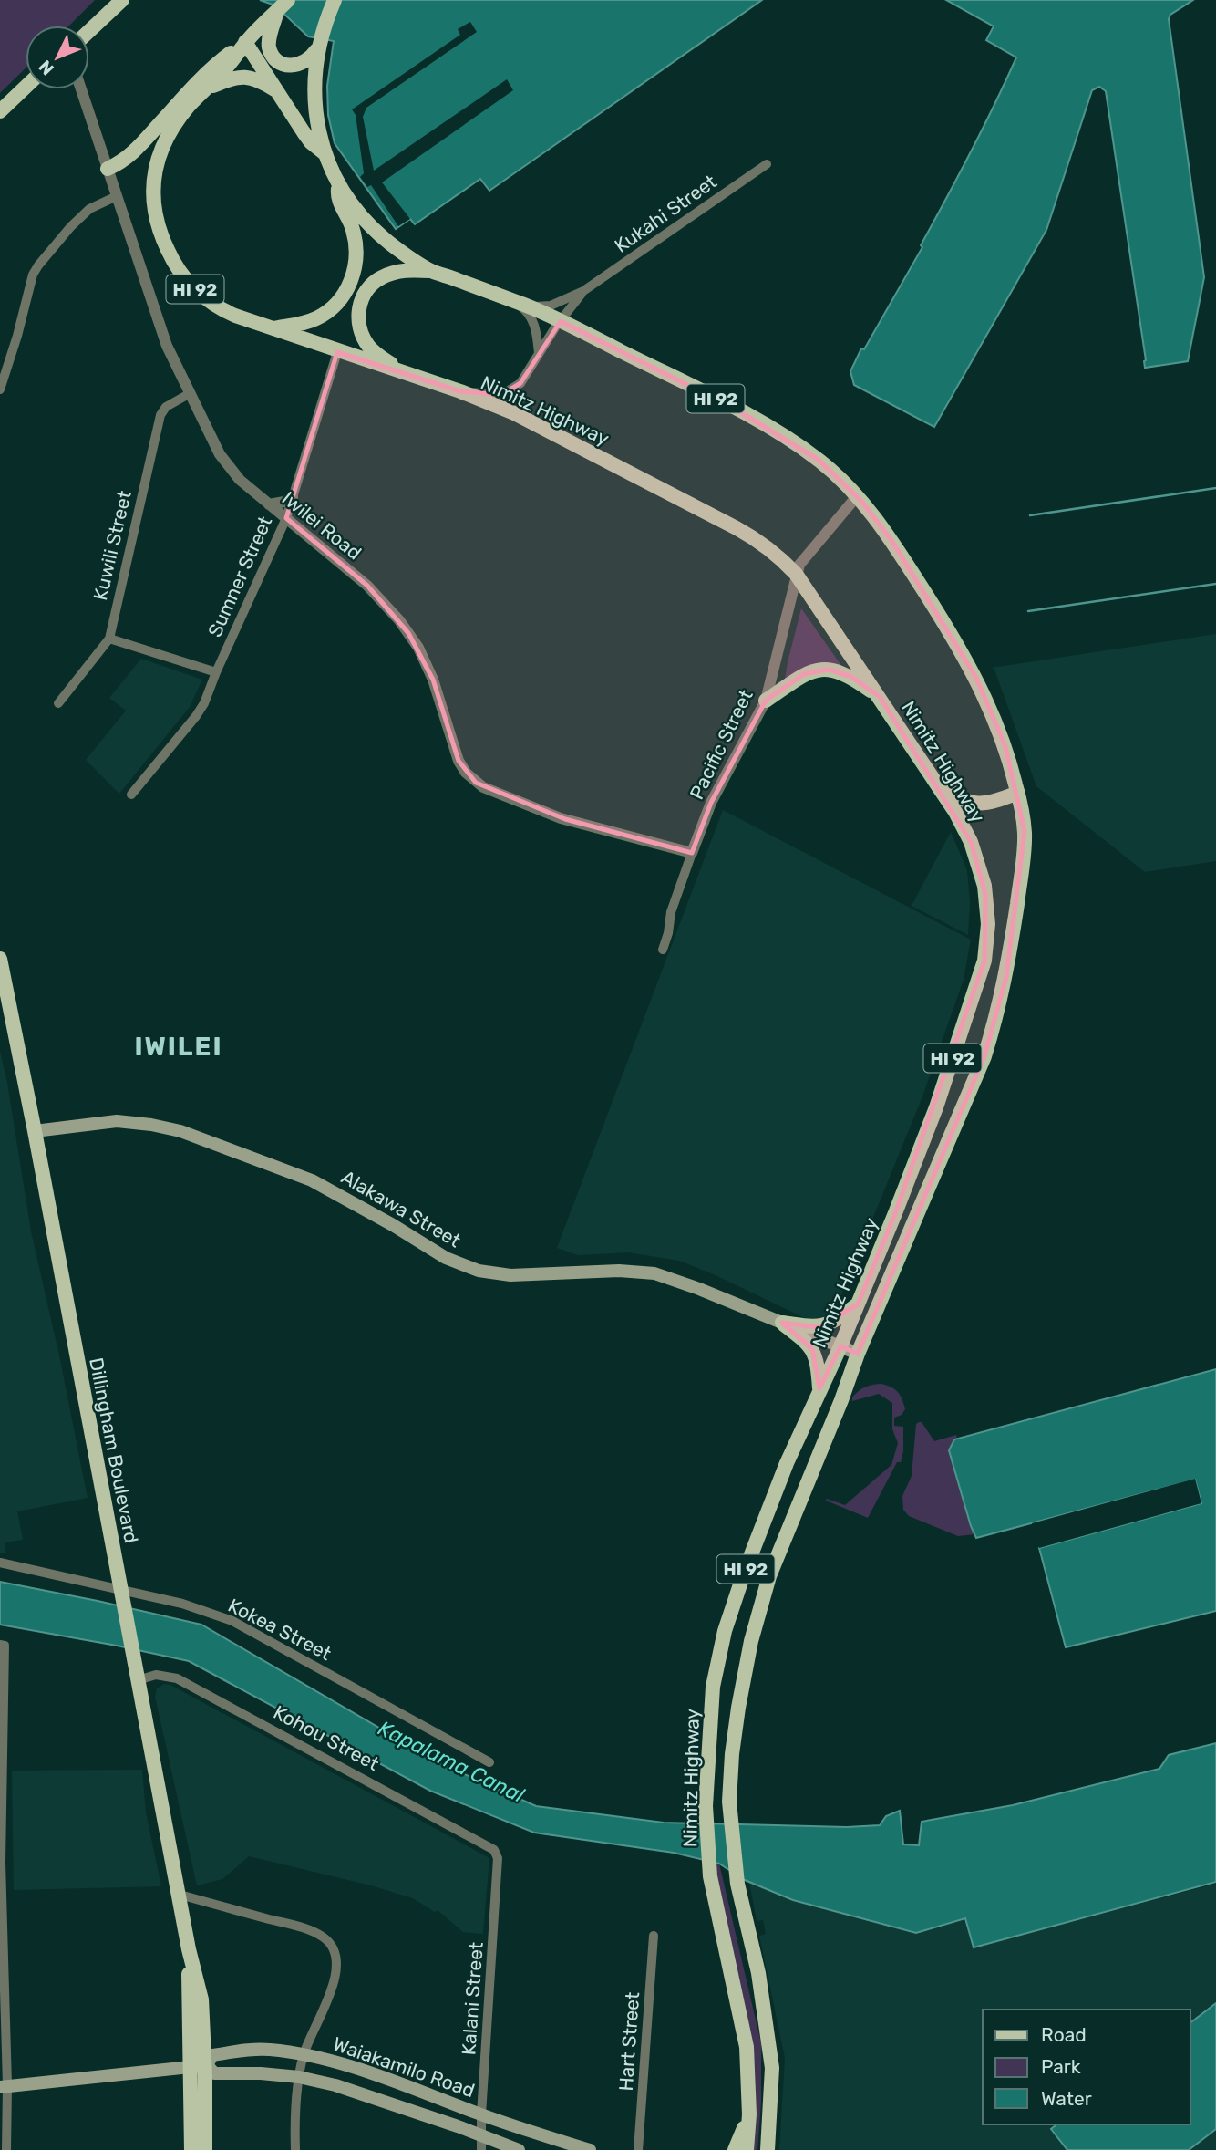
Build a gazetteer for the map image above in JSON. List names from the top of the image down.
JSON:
{
  "streets": {
    "main road": [
      "HI 92",
      "Nimitz Highway",
      "Alakawa Street",
      "Dillingham Boulevard",
      "Waiakamilo Road"
    ],
    "street": [
      "Kukahi Street",
      "Iwilei Road",
      "Kuwili Street",
      "Sumner Street",
      "Pacific Street",
      "Kokea Street",
      "Kohou Street",
      "Kalani Street",
      "Hart Street"
    ]
  },
  "crossings": [
    ["Kukahi Street", "Nimitz Highway"],
    ["Nimitz Highway", "Sumner Street"],
    ["Nimitz Highway", "Pacific Street"],
    ["Nimitz Highway", "Alakawa Street"],
    ["Iwilei Road", "Kuwili Street"],
    ["Iwilei Road", "Sumner Street"],
    ["Iwilei Road", "Pacific Street"],
    ["Alakawa Street", "Dillingham Boulevard"],
    ["Dillingham Boulevard", "Kokea Street"],
    ["Dillingham Boulevard", "Kohou Street"],
    ["Dillingham Boulevard", "Waiakamilo Road"],
    ["Kohou Street", "Kalani Street"],
    ["Kalani Street", "Waiakamilo Road"]
  ],
  "districts": ["IWILEI"],
  "water": ["Kapalama Canal"],
  "legend": ["Road", "Park", "Water"],
  "north": "bottom left"
}
